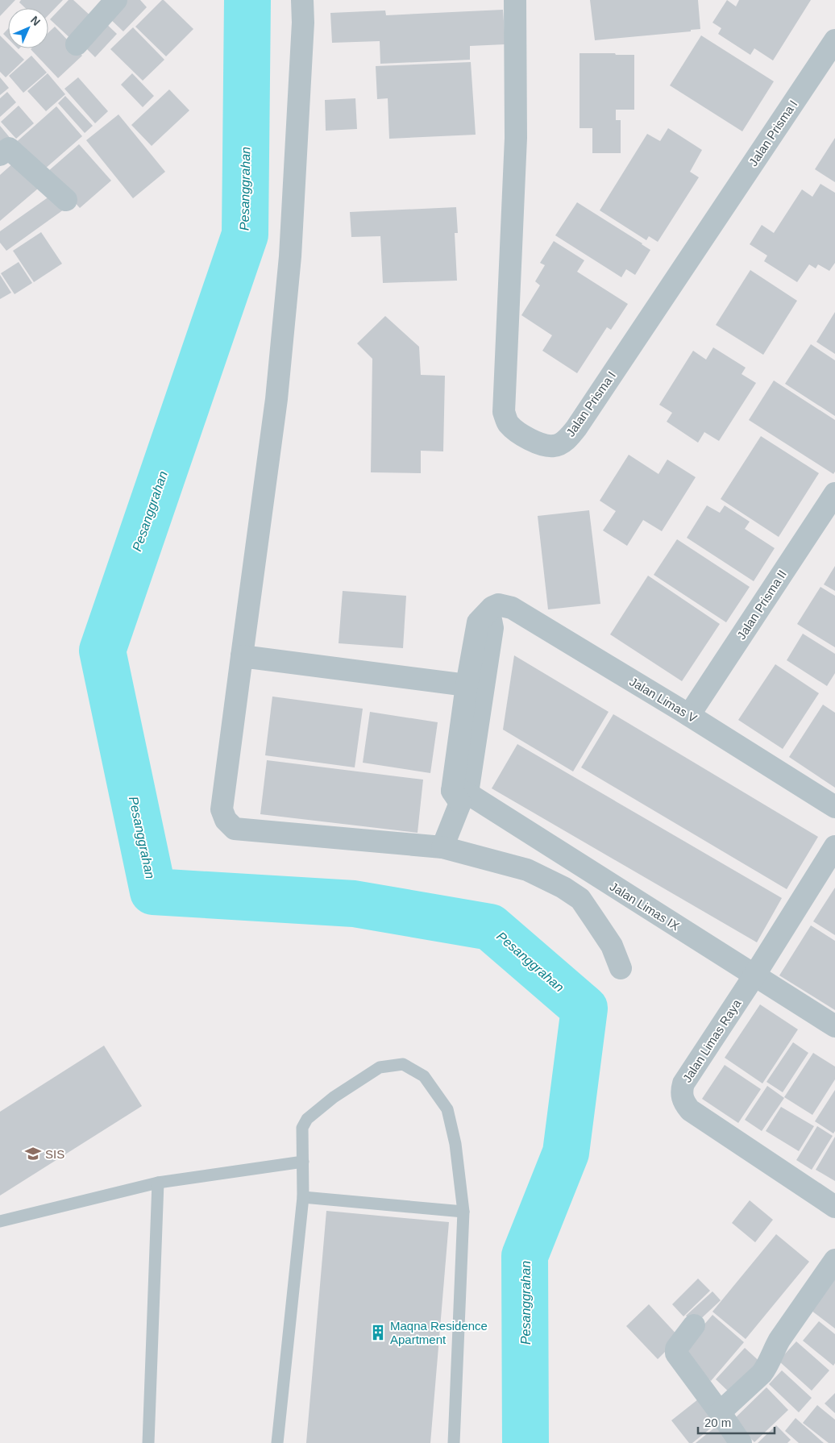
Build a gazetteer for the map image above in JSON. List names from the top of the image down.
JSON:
{
  "streets": {
    "street": [
      "Jalan Prisma I",
      "Jalan Prisma II",
      "Jalan Limas V",
      "Jalan Limas IX",
      "Jalan Limas Raya"
    ]
  },
  "crossings": [
    ["Jalan Prisma II", "Jalan Limas V"],
    ["Jalan Limas IX", "Jalan Limas Raya"]
  ],
  "water": ["Pesanggrahan"],
  "places": {
    "school or university": ["SIS"],
    "building": ["Maqna Residence Apartment"]
  },
  "scale_bar": "20 m",
  "north": "top right"
}
